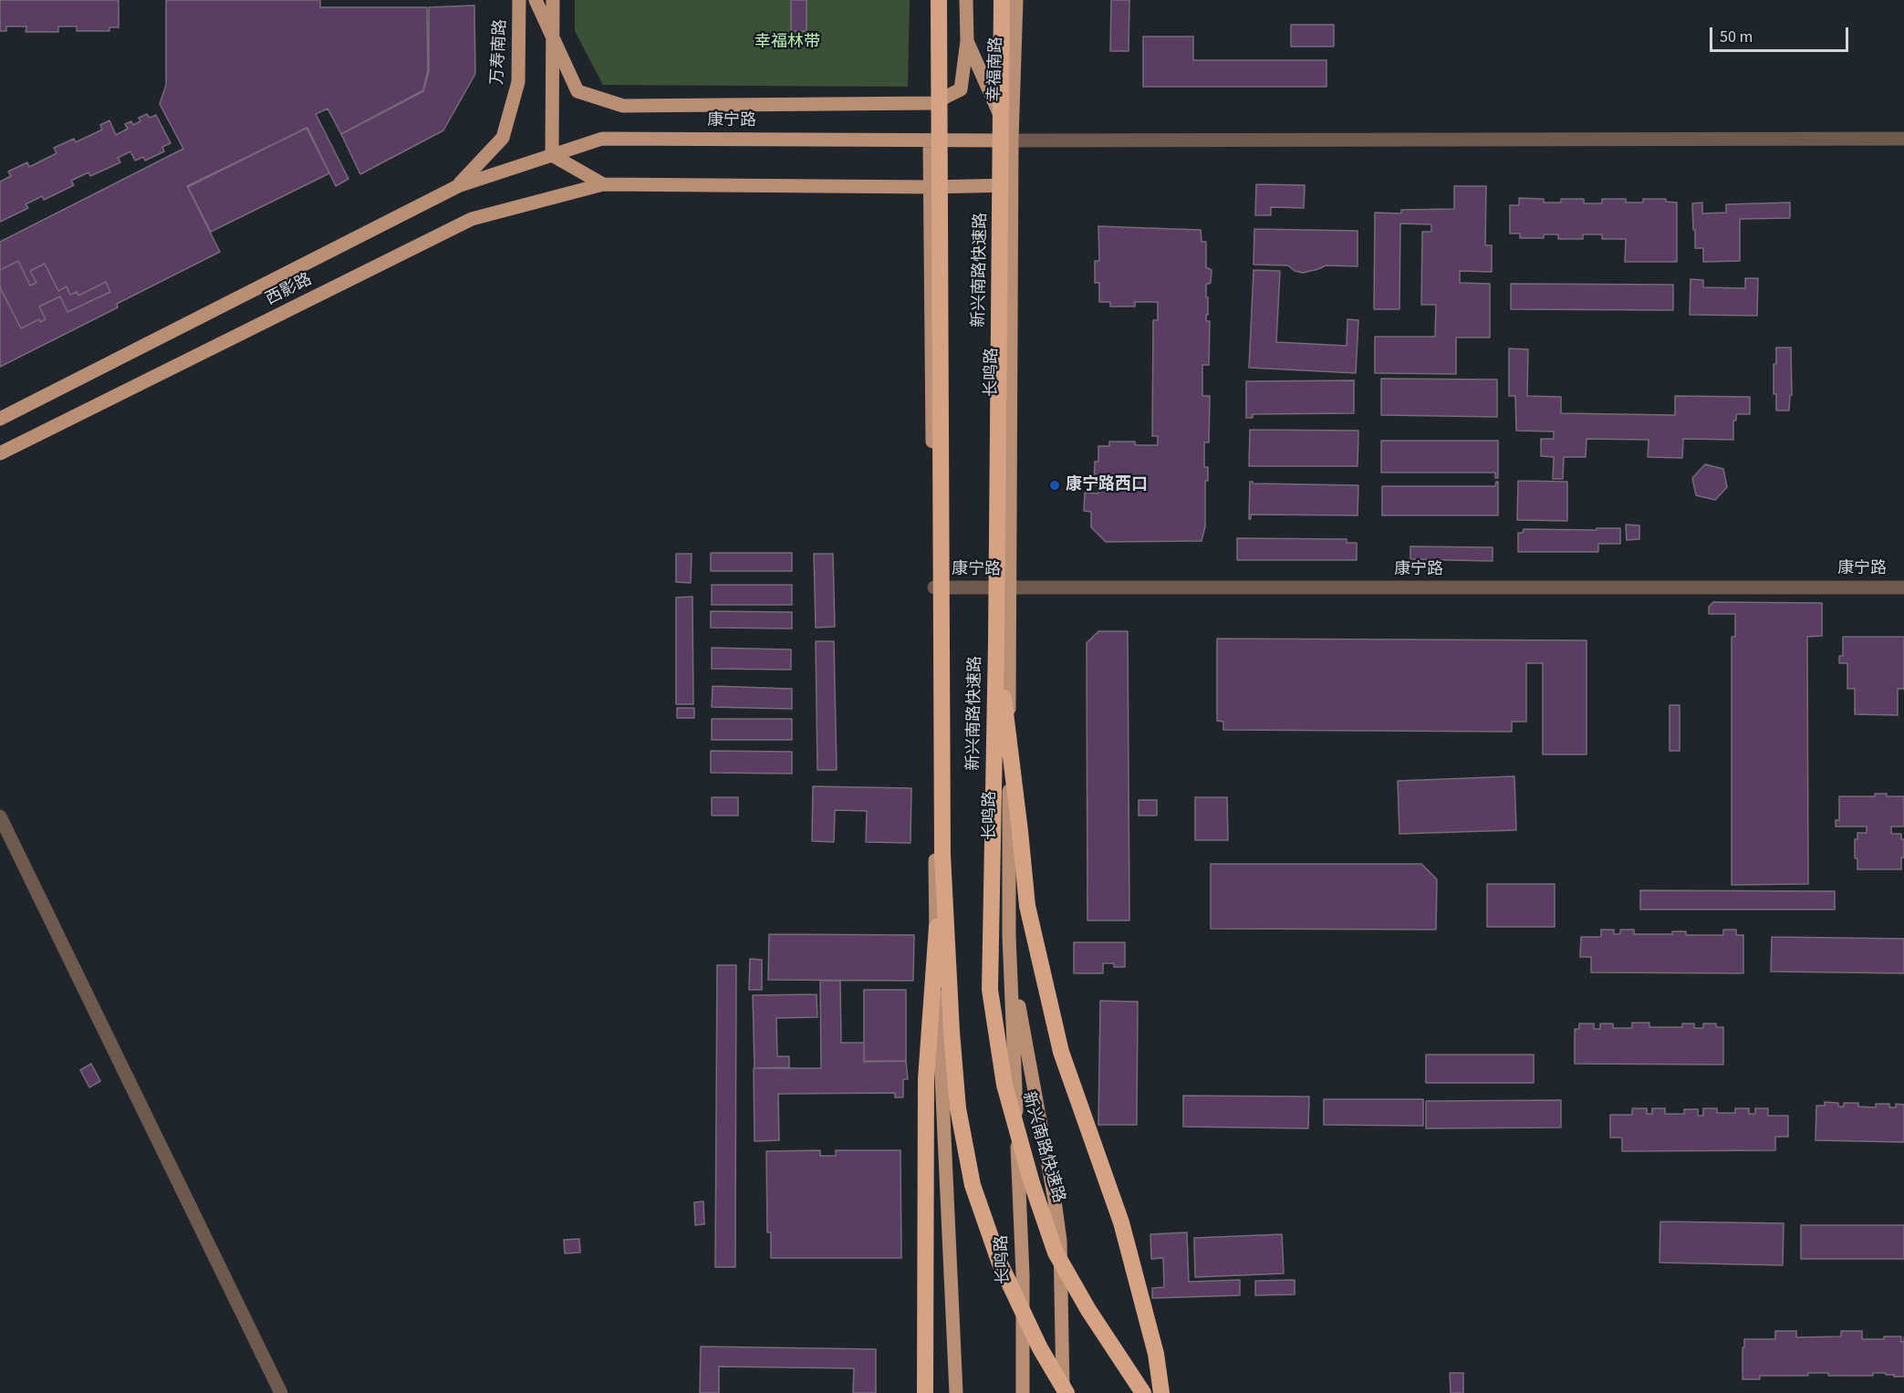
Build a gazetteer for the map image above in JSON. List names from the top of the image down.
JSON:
{
  "streets": {
    "highway": ["新兴南路快速路"],
    "main road": [
      "万寿南路",
      "幸福南路",
      "康宁路",
      "西影路",
      "长鸣路"
    ]
  },
  "crossings": [
    ["万寿南路", "康宁路"],
    ["万寿南路", "西影路"],
    ["幸福南路", "康宁路"],
    ["幸福南路", "长鸣路"],
    ["康宁路", "西影路"],
    ["康宁路", "长鸣路"]
  ],
  "parks": ["幸福林带"],
  "places": ["康宁路西口"],
  "scale_bar": "50 m"
}
